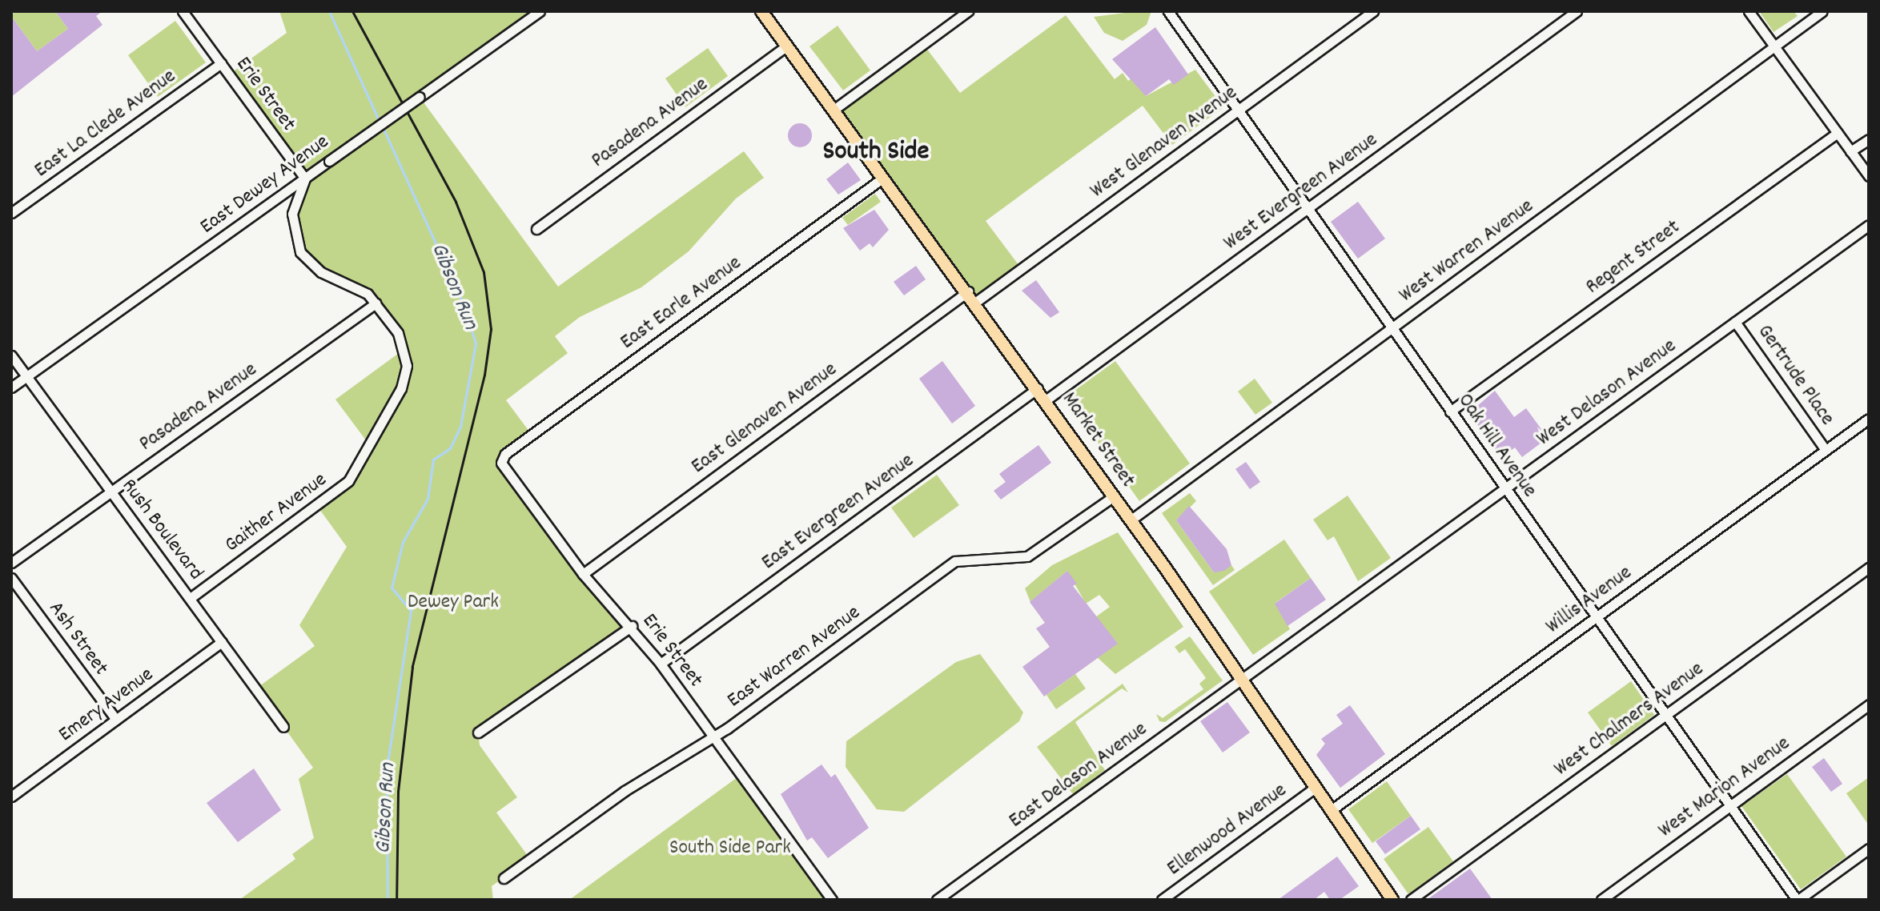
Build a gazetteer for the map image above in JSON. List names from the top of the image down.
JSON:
{
  "streets": {
    "main road": ["Market Street"],
    "street": [
      "Erie Street",
      "Pasadena Avenue",
      "East La Clede Avenue",
      "West Glenaven Avenue",
      "East Dewey Avenue",
      "West Evergreen Avenue",
      "West Warren Avenue",
      "Regent Street",
      "East Earle Avenue",
      "Gertrude Place",
      "West Delason Avenue",
      "East Glenaven Avenue",
      "Oak Hill Avenue",
      "East Evergreen Avenue",
      "Gaither Avenue",
      "Rush Boulevard",
      "Willis Avenue",
      "Ash Street",
      "East Warren Avenue",
      "Emery Avenue",
      "West Chalmers Avenue",
      "East Delason Avenue",
      "West Marion Avenue",
      "Ellenwood Avenue"
    ]
  },
  "crossings": [
    ["Erie Street", "East La Clede Avenue"],
    ["Erie Street", "East Dewey Avenue"],
    ["Erie Street", "East Earle Avenue"],
    ["Erie Street", "East Glenaven Avenue"],
    ["Erie Street", "East Evergreen Avenue"],
    ["Erie Street", "East Warren Avenue"],
    ["Pasadena Avenue", "Market Street"],
    ["Pasadena Avenue", "Gaither Avenue"],
    ["Pasadena Avenue", "Rush Boulevard"],
    ["West Glenaven Avenue", "Market Street"],
    ["West Glenaven Avenue", "Oak Hill Avenue"],
    ["East Dewey Avenue", "Rush Boulevard"],
    ["West Evergreen Avenue", "Market Street"],
    ["West Evergreen Avenue", "Oak Hill Avenue"],
    ["West Warren Avenue", "Market Street"],
    ["West Warren Avenue", "Oak Hill Avenue"],
    ["Regent Street", "Oak Hill Avenue"],
    ["East Earle Avenue", "Market Street"],
    ["Gertrude Place", "West Delason Avenue"],
    ["Gertrude Place", "Willis Avenue"],
    ["West Delason Avenue", "Market Street"],
    ["West Delason Avenue", "Oak Hill Avenue"],
    ["West Delason Avenue", "East Delason Avenue"],
    ["East Glenaven Avenue", "Market Street"],
    ["Market Street", "East Evergreen Avenue"],
    ["Market Street", "Willis Avenue"],
    ["Market Street", "East Warren Avenue"],
    ["Market Street", "East Delason Avenue"],
    ["Market Street", "Ellenwood Avenue"],
    ["Oak Hill Avenue", "Willis Avenue"],
    ["Oak Hill Avenue", "West Chalmers Avenue"],
    ["Oak Hill Avenue", "West Marion Avenue"],
    ["Gaither Avenue", "Rush Boulevard"],
    ["Rush Boulevard", "Emery Avenue"],
    ["Ash Street", "Emery Avenue"]
  ],
  "districts": ["South Side"],
  "water": ["Gibson Run"],
  "parks": ["Dewey Park", "South Side Park"]
}
